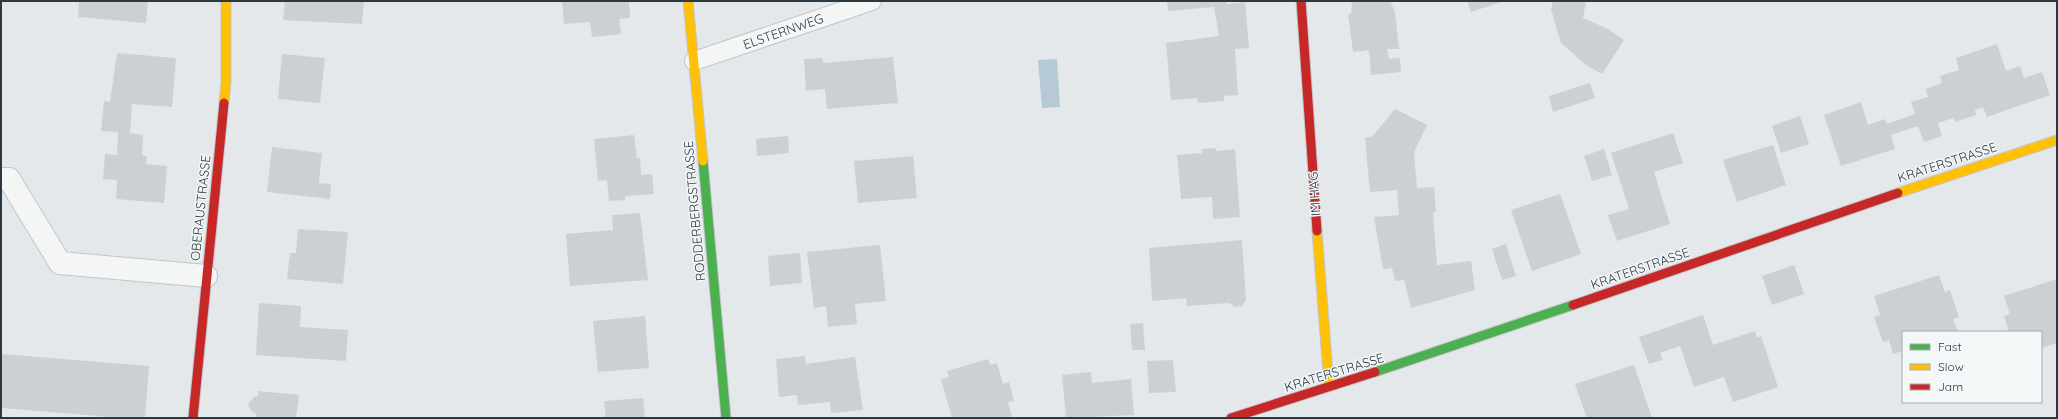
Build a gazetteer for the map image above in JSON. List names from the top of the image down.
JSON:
{
  "streets": {
    "street": [
      "KRATERSTRASSE",
      "IM HAG",
      "OBERAUSTRASSE",
      "RODDERBERGSTRASSE"
    ],
    "lane": ["ELSTERNWEG"]
  },
  "crossings": [
    ["ELSTERNWEG", "RODDERBERGSTRASSE"],
    ["KRATERSTRASSE", "IM HAG"]
  ],
  "legend": ["Fast", "Slow", "Jam"]
}
